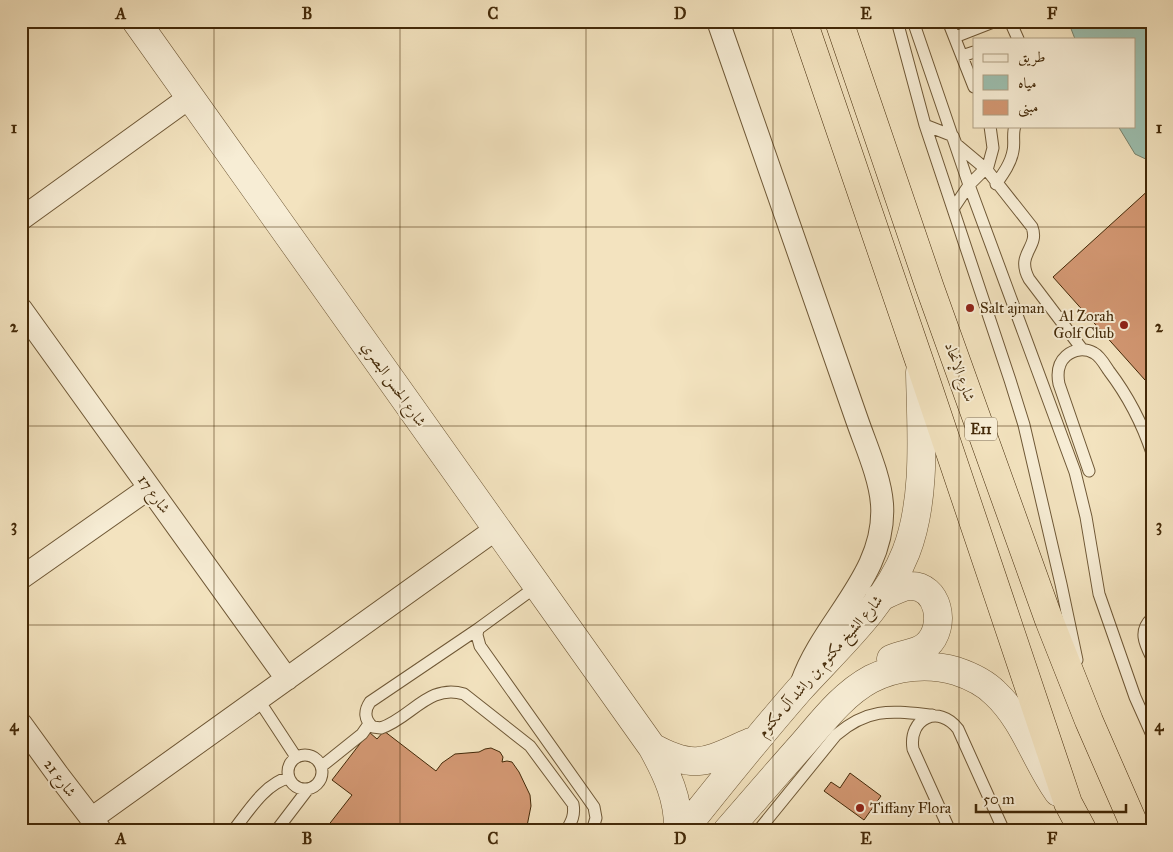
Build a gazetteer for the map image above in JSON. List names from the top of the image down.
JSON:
{
  "streets": {
    "highway": ["شارع الإتحاد", "E11"],
    "street": [
      "شارع الحسن البصري",
      "شارع 17",
      "شارع الشيخ مكتوم بن راشد آل مكتوم",
      "شارع 21"
    ]
  },
  "crossings": [
    ["شارع الحسن البصري", "شارع الشيخ مكتوم بن راشد آل مكتوم"],
    ["E11", "شارع الشيخ مكتوم بن راشد آل مكتوم"]
  ],
  "places": ["Salt ajman", "Al Zorah Golf Club", "Tiffany Flora"],
  "legend": ["طريق", "مياه", "مبنى"],
  "scale_bar": "50 m",
  "grid": {
    "columns": [
      "A",
      "B",
      "C",
      "D",
      "E",
      "F"
    ],
    "rows": [
      "1",
      "2",
      "3",
      "4"
    ]
  }
}
